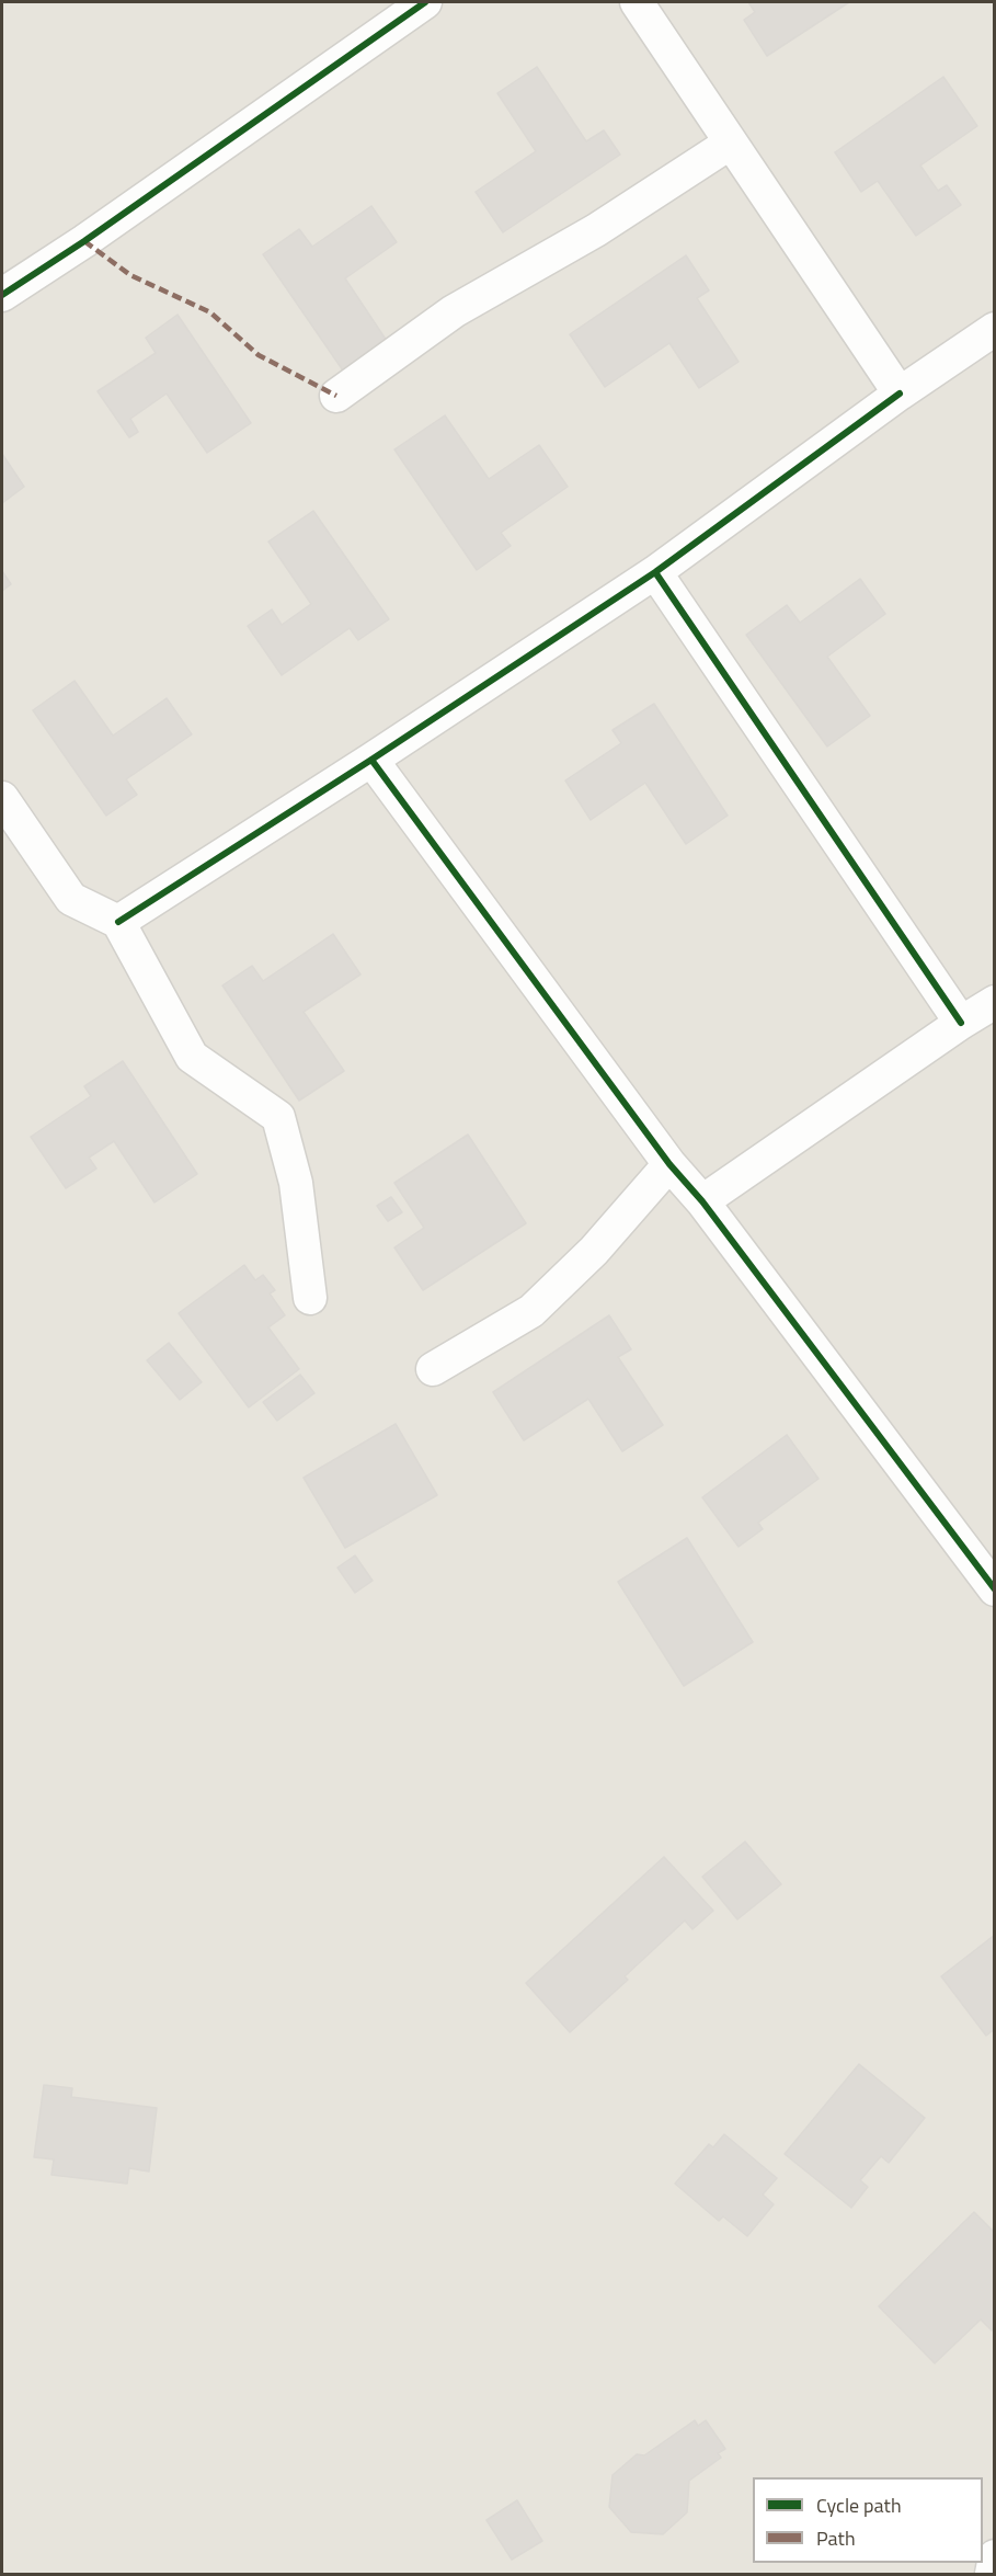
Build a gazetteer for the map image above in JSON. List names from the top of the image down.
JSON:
{
  "legend": ["Cycle path", "Path"]
}
